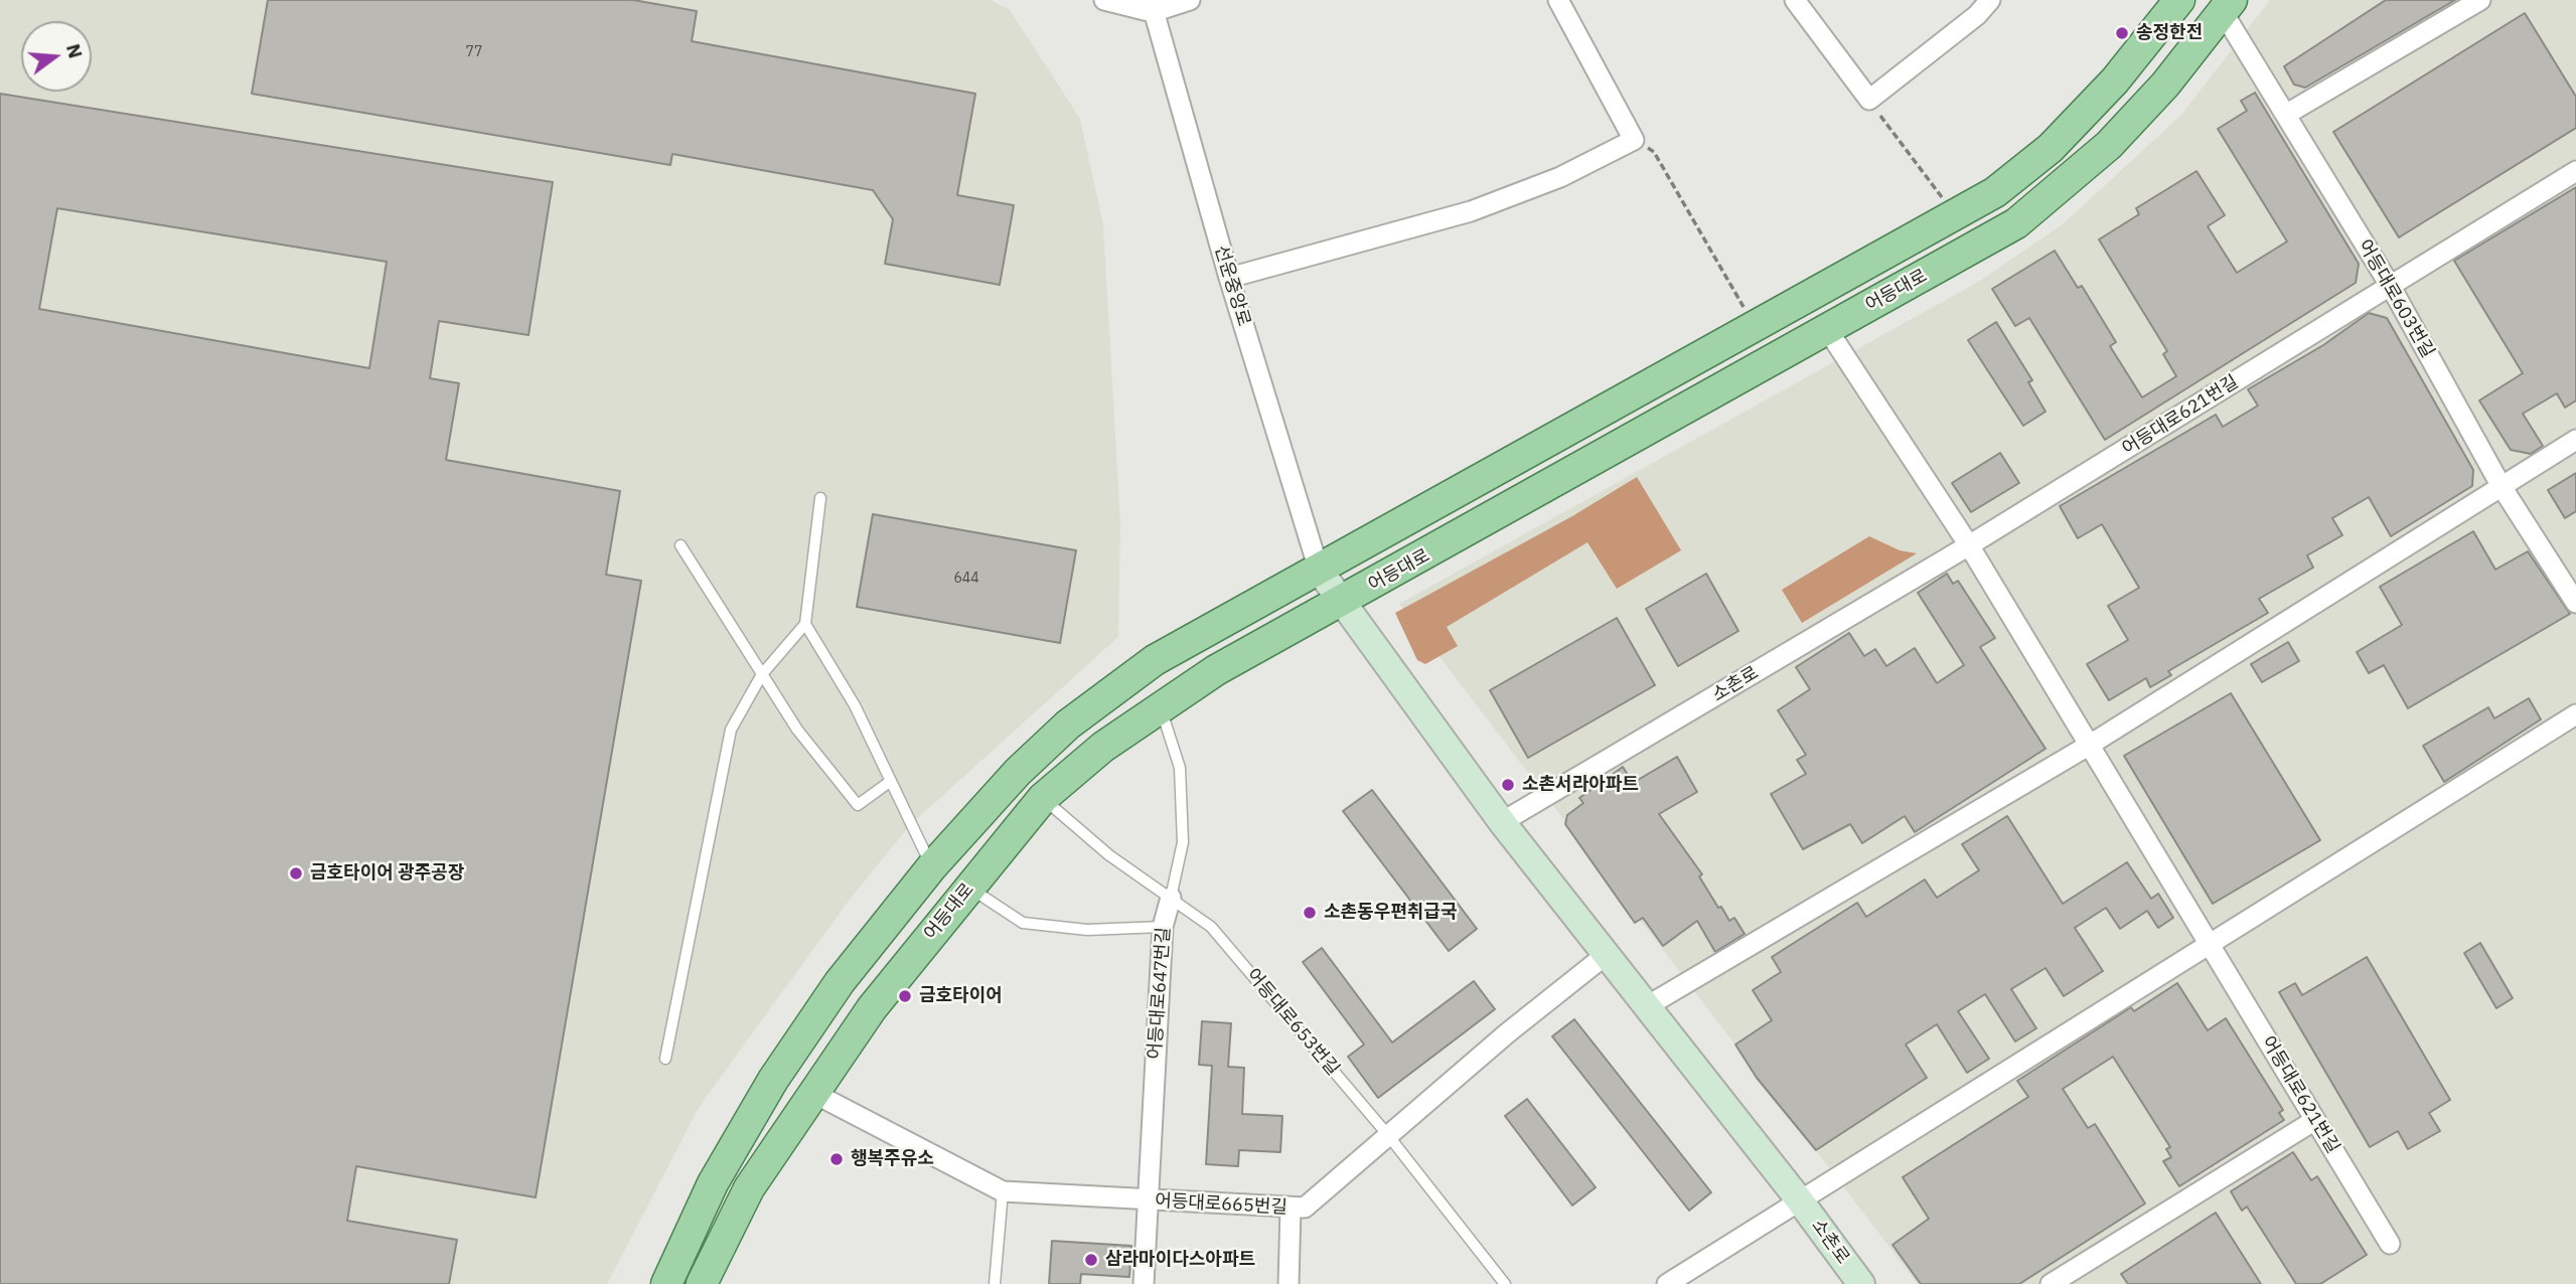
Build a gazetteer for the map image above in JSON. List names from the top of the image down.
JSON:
{
  "streets": {
    "main road": ["어등대로"],
    "street": [
      "선운중앙로",
      "어등대로603번길",
      "어등대로621번길",
      "소촌로",
      "어등대로647번길",
      "어등대로665번길"
    ],
    "lane": ["어등대로653번길"]
  },
  "crossings": [
    ["선운중앙로", "소촌로"],
    ["어등대로", "어등대로603번길"],
    ["어등대로", "어등대로621번길"],
    ["어등대로", "소촌로"],
    ["어등대로", "어등대로647번길"],
    ["어등대로", "어등대로653번길"],
    ["어등대로", "어등대로665번길"],
    ["어등대로603번길", "어등대로621번길"],
    ["어등대로621번길", "소촌로"],
    ["소촌로", "어등대로665번길"],
    ["어등대로647번길", "어등대로653번길"],
    ["어등대로647번길", "어등대로665번길"],
    ["어등대로653번길", "어등대로665번길"]
  ],
  "places": [
    "송정한전",
    "소촌서라아파트",
    "금호타이어 광주공장",
    "소촌동우편취급국",
    "금호타이어",
    "행복주유소",
    "삼라마이다스아파트"
  ],
  "house_numbers": ["77", "644"],
  "north": "right"
}
